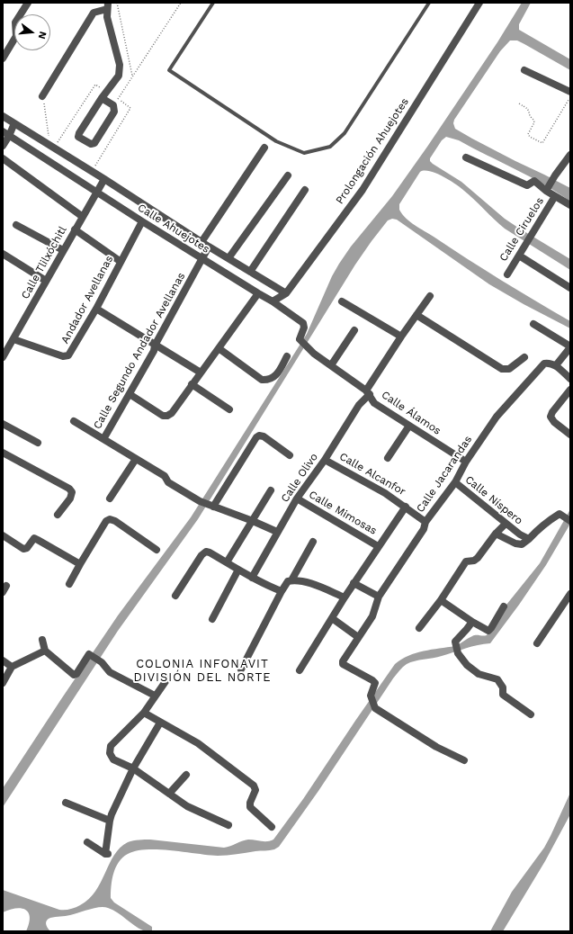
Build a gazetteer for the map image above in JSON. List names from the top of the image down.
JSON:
{
  "streets": {
    "street": [
      "Prolongación Ahuejotes",
      "Calle Ahuejotes",
      "Calle Ciruelos",
      "Calle Tlilxóchitl",
      "Andador Avellanas",
      "Calle Segundo Andador Avellanas",
      "Calle Álamos",
      "Calle Alcanfor",
      "Calle Jacarandas",
      "Calle Olivo",
      "Calle Níspero",
      "Calle Mimosas"
    ]
  },
  "crossings": [
    ["Prolongación Ahuejotes", "Calle Ahuejotes"],
    ["Calle Ahuejotes", "Calle Tlilxóchitl"],
    ["Calle Ahuejotes", "Andador Avellanas"],
    ["Calle Ahuejotes", "Calle Segundo Andador Avellanas"],
    ["Calle Ahuejotes", "Calle Álamos"],
    ["Calle Tlilxóchitl", "Andador Avellanas"],
    ["Calle Segundo Andador Avellanas", "Calle Olivo"],
    ["Calle Álamos", "Calle Jacarandas"],
    ["Calle Álamos", "Calle Olivo"],
    ["Calle Alcanfor", "Calle Jacarandas"],
    ["Calle Alcanfor", "Calle Olivo"],
    ["Calle Alcanfor", "Calle Mimosas"],
    ["Calle Jacarandas", "Calle Níspero"],
    ["Calle Olivo", "Calle Mimosas"]
  ],
  "districts": ["COLONIA INFONAVIT DIVISIÓN DEL NORTE"],
  "north": "right"
}
